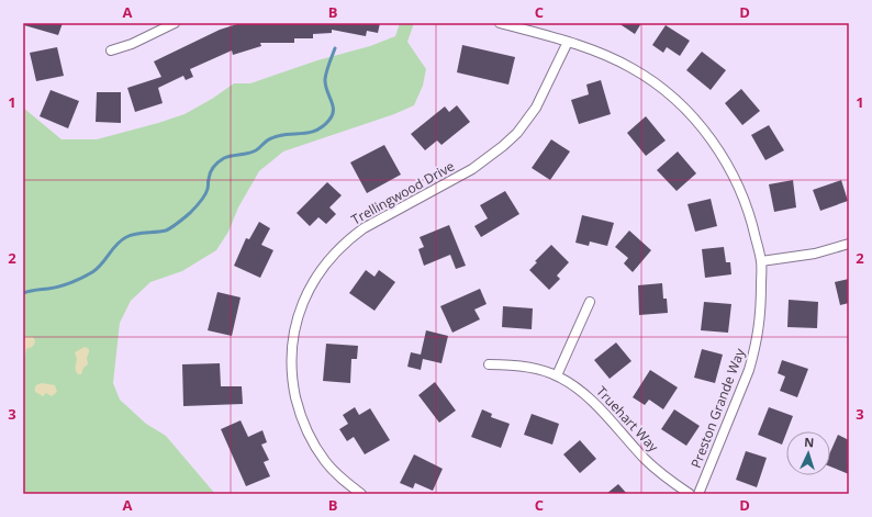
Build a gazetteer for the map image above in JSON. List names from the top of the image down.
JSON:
{
  "streets": {
    "street": ["Trellingwood Drive", "Preston Grande Way", "Truehart Way"]
  },
  "crossings": [
    ["Trellingwood Drive", "Preston Grande Way"]
  ],
  "north": "top",
  "grid": {
    "columns": [
      "A",
      "B",
      "C",
      "D"
    ],
    "rows": ["1", "2", "3"]
  }
}
